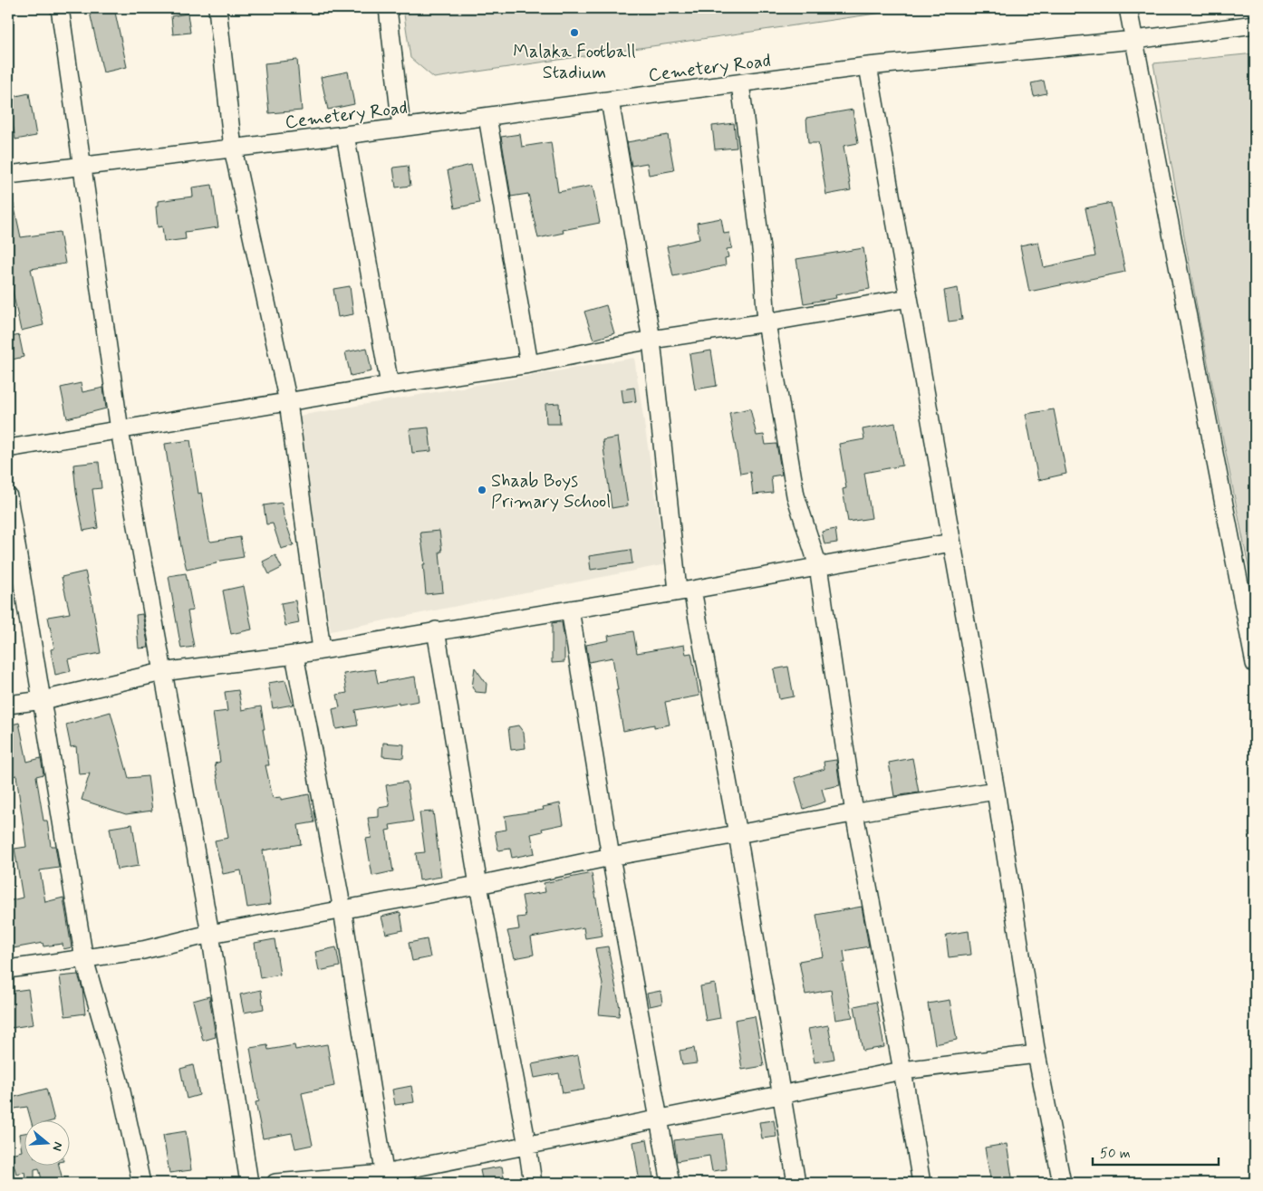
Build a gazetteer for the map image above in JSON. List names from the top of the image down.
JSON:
{
  "streets": {
    "street": ["Cemetery Road"]
  },
  "places": ["Malaka Football Stadium", "Shaab Boys Primary School"],
  "scale_bar": "50 m",
  "north": "right"
}
